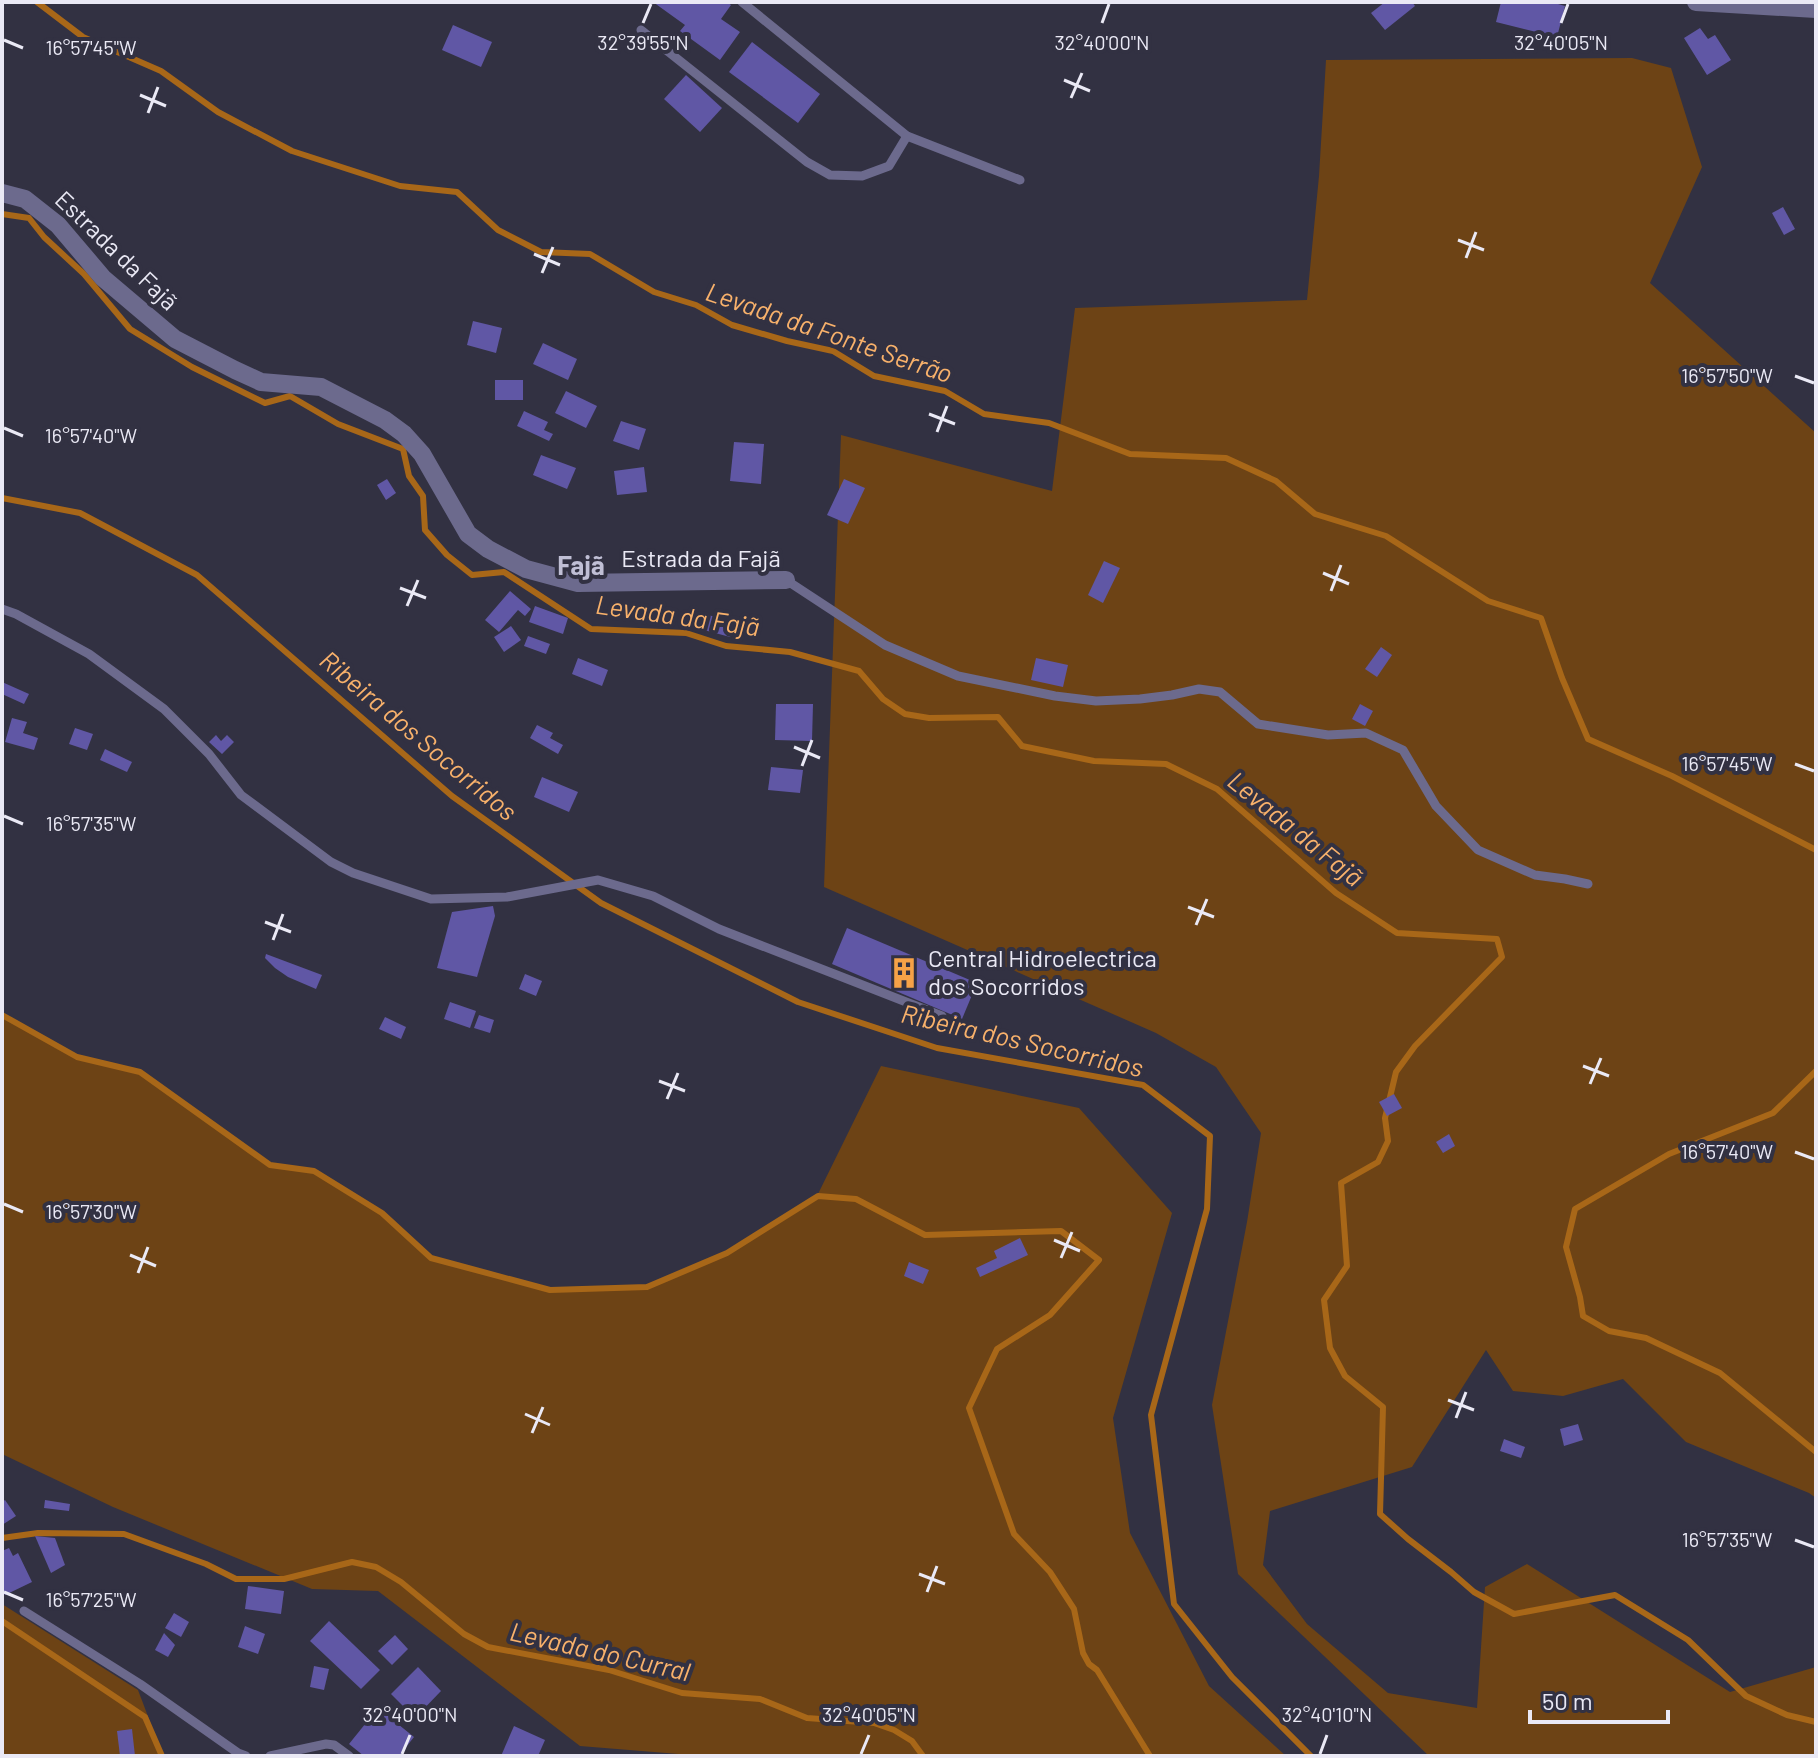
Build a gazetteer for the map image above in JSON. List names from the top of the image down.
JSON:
{
  "streets": {
    "street": ["Estrada da Fajã"]
  },
  "districts": ["Fajã"],
  "water": [
    "Levada da Fonte Serrão",
    "Levada da Fajã",
    "Ribeira dos Socorridos",
    "Levada do Curral"
  ],
  "places": {
    "building": ["Central Hidroelectrica dos Socorridos"]
  },
  "scale_bar": "50 m",
  "coordinates": [
    "32°40'00\"N",
    "32°40'05\"N",
    "32°39'55\"N",
    "16°57'45\"W",
    "16°57'50\"W",
    "16°57'40\"W",
    "16°57'35\"W",
    "16°57'30\"W",
    "16°57'25\"W",
    "32°40'10\"N"
  ]
}
